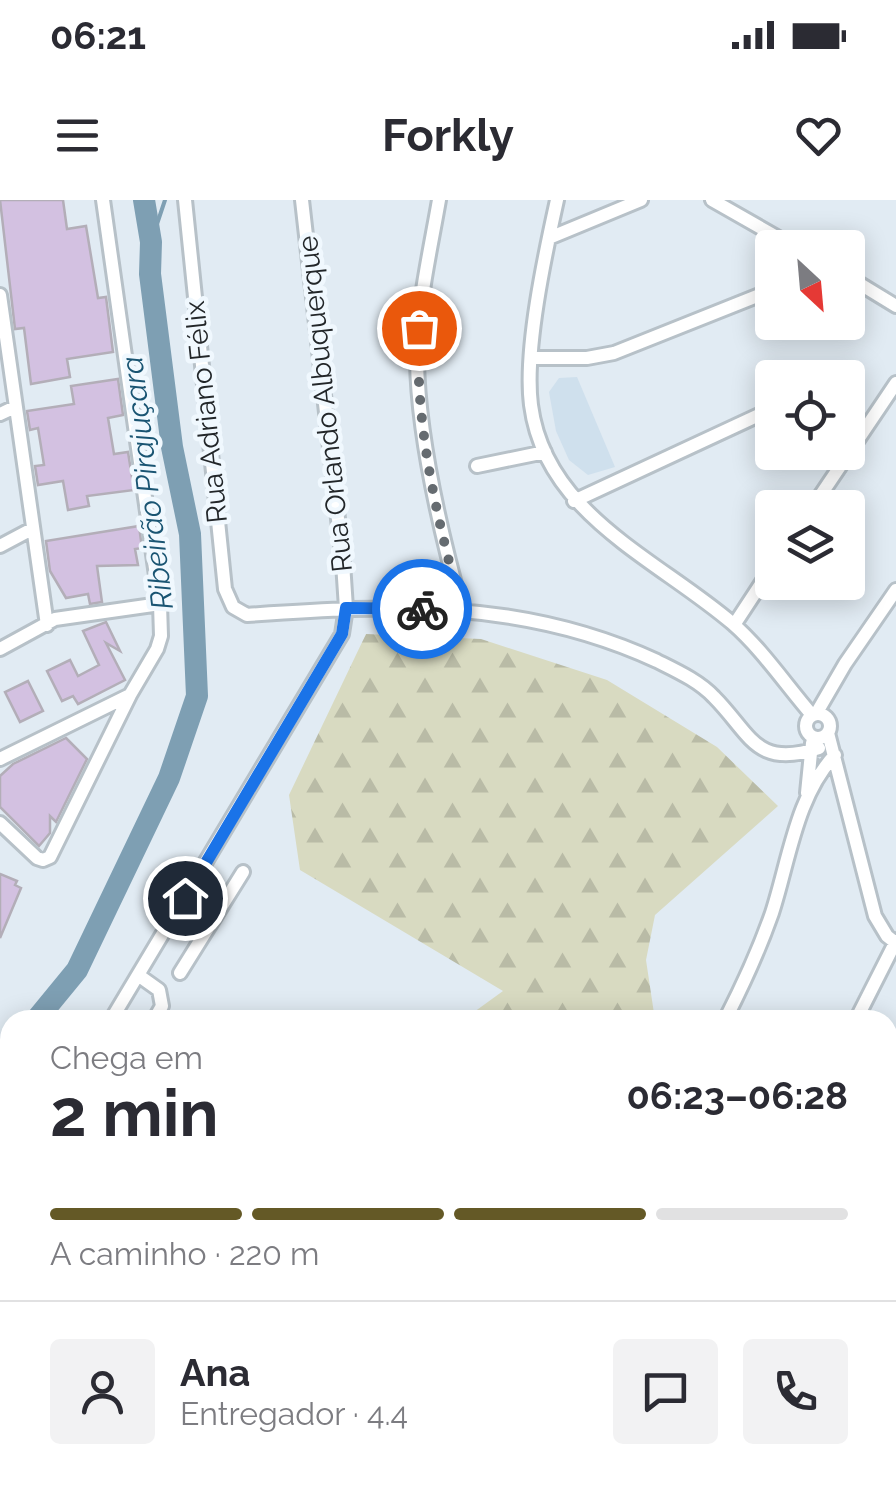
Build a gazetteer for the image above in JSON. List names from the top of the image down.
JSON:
{
  "streets": {
    "street": ["Rua Orlando Albuquerque", "Rua Adriano Félix"]
  },
  "crossings": [
    ["Rua Orlando Albuquerque", "Rua Adriano Félix"]
  ],
  "water": ["Ribeirão Pirajuçara"],
  "north": "bottom right",
  "page": {
    "status": "06:21",
    "header": "Forkly",
    "heading": ["2 min", "Chega em", "06:23–06:28"],
    "panel": ["Ana", "Entregador · 4.4"],
    "bar": "A caminho · 220 m"
  }
}
